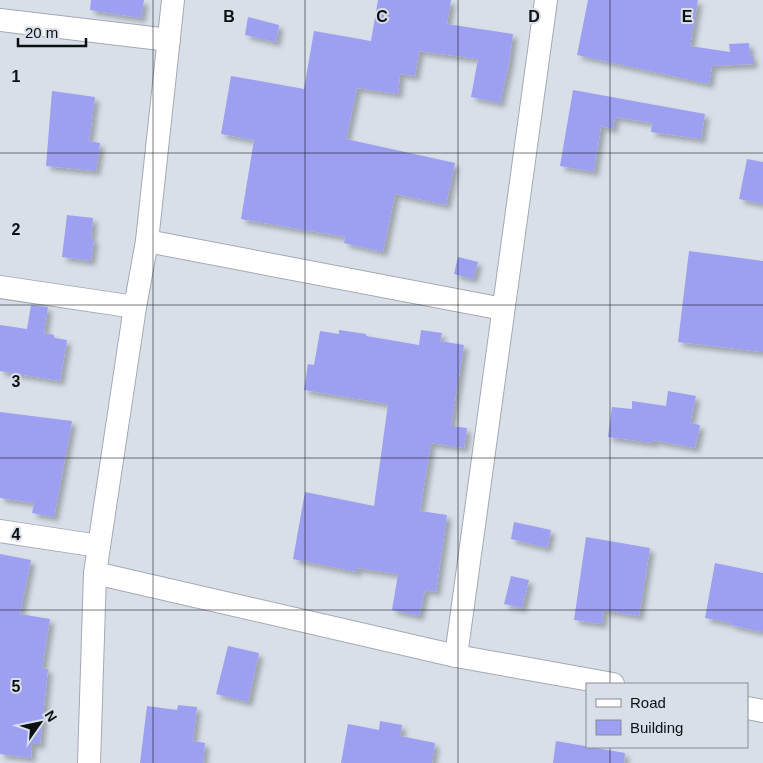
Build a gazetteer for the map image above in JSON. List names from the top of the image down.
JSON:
{
  "legend": ["Road", "Building"],
  "scale_bar": "20 m",
  "north": "top right",
  "grid": {
    "columns": [
      "B",
      "C",
      "D",
      "E"
    ],
    "rows": [
      "1",
      "2",
      "3",
      "4",
      "5"
    ]
  }
}
